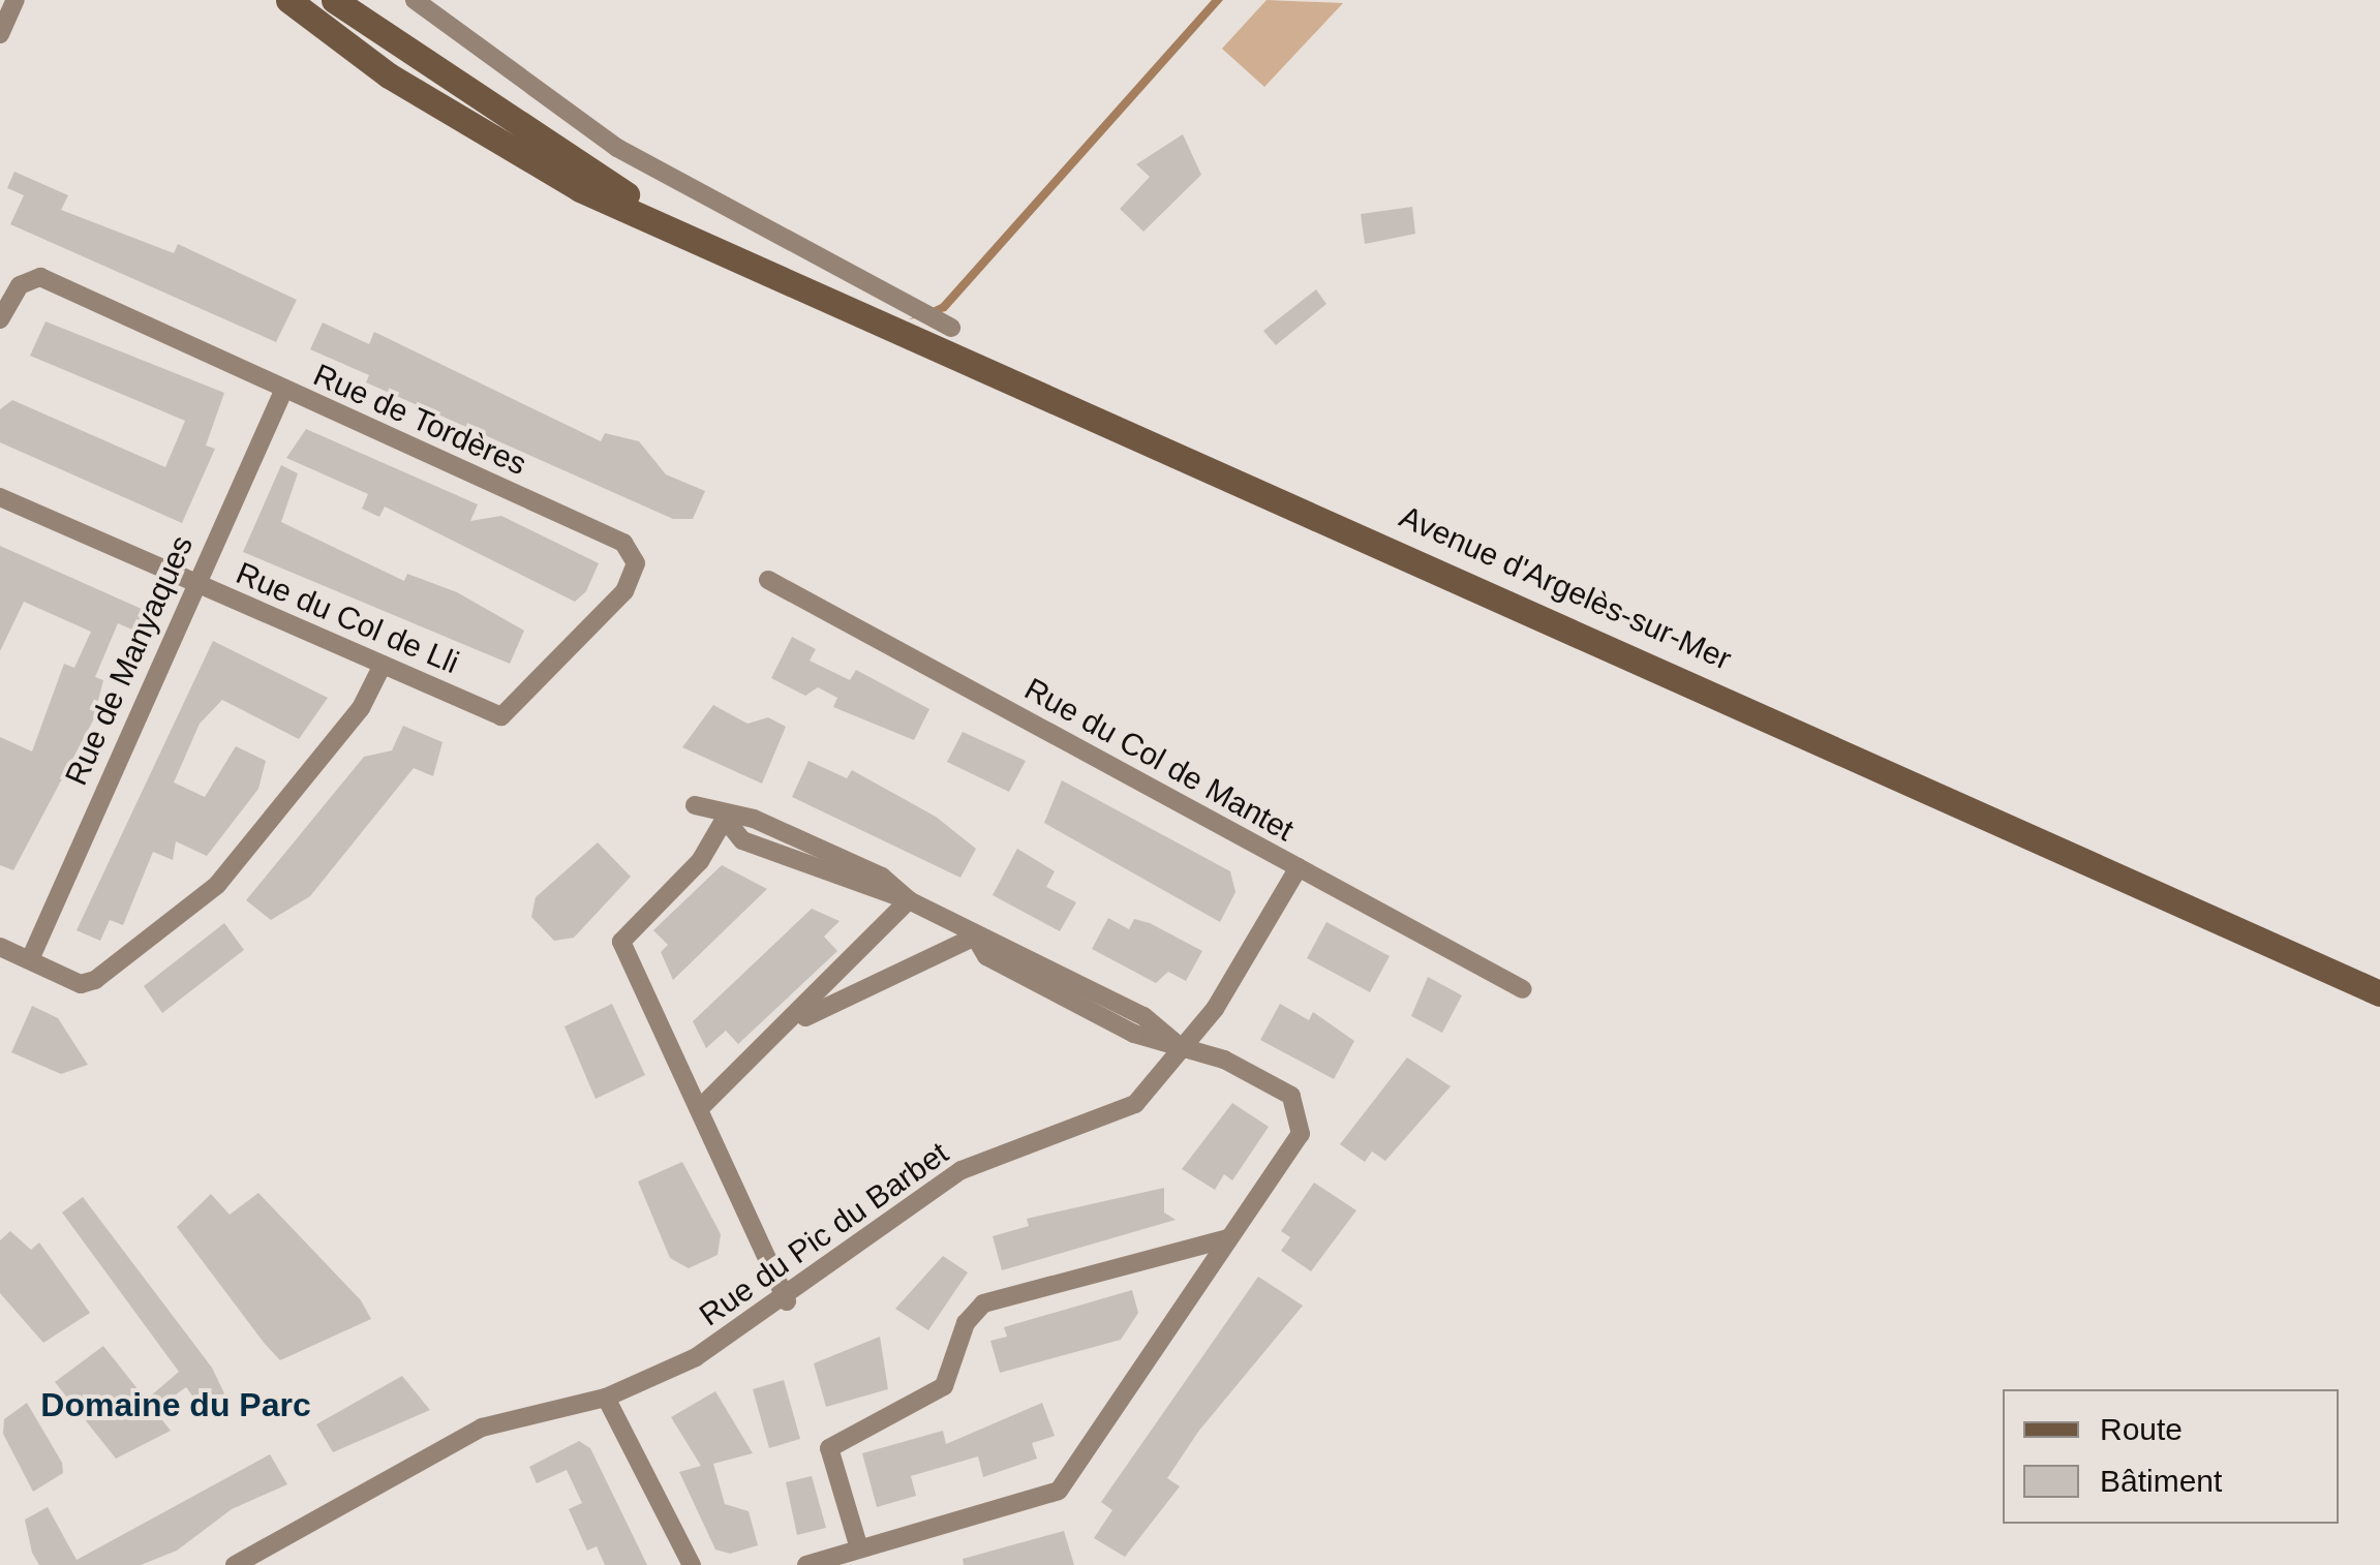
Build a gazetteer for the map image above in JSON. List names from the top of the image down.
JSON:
{
  "streets": {
    "main road": ["Avenue d'Argelès-sur-Mer"],
    "street": [
      "Rue de Tordères",
      "Rue du Col de Lli",
      "Rue de Manyaques",
      "Rue du Col de Mantet",
      "Rue du Pic du Barbet"
    ]
  },
  "crossings": [
    ["Rue de Tordères", "Rue du Col de Lli"],
    ["Rue de Tordères", "Rue de Manyaques"],
    ["Rue du Col de Lli", "Rue de Manyaques"],
    ["Rue du Col de Mantet", "Rue du Pic du Barbet"]
  ],
  "districts": ["Domaine du Parc"],
  "legend": ["Route", "Bâtiment"]
}
